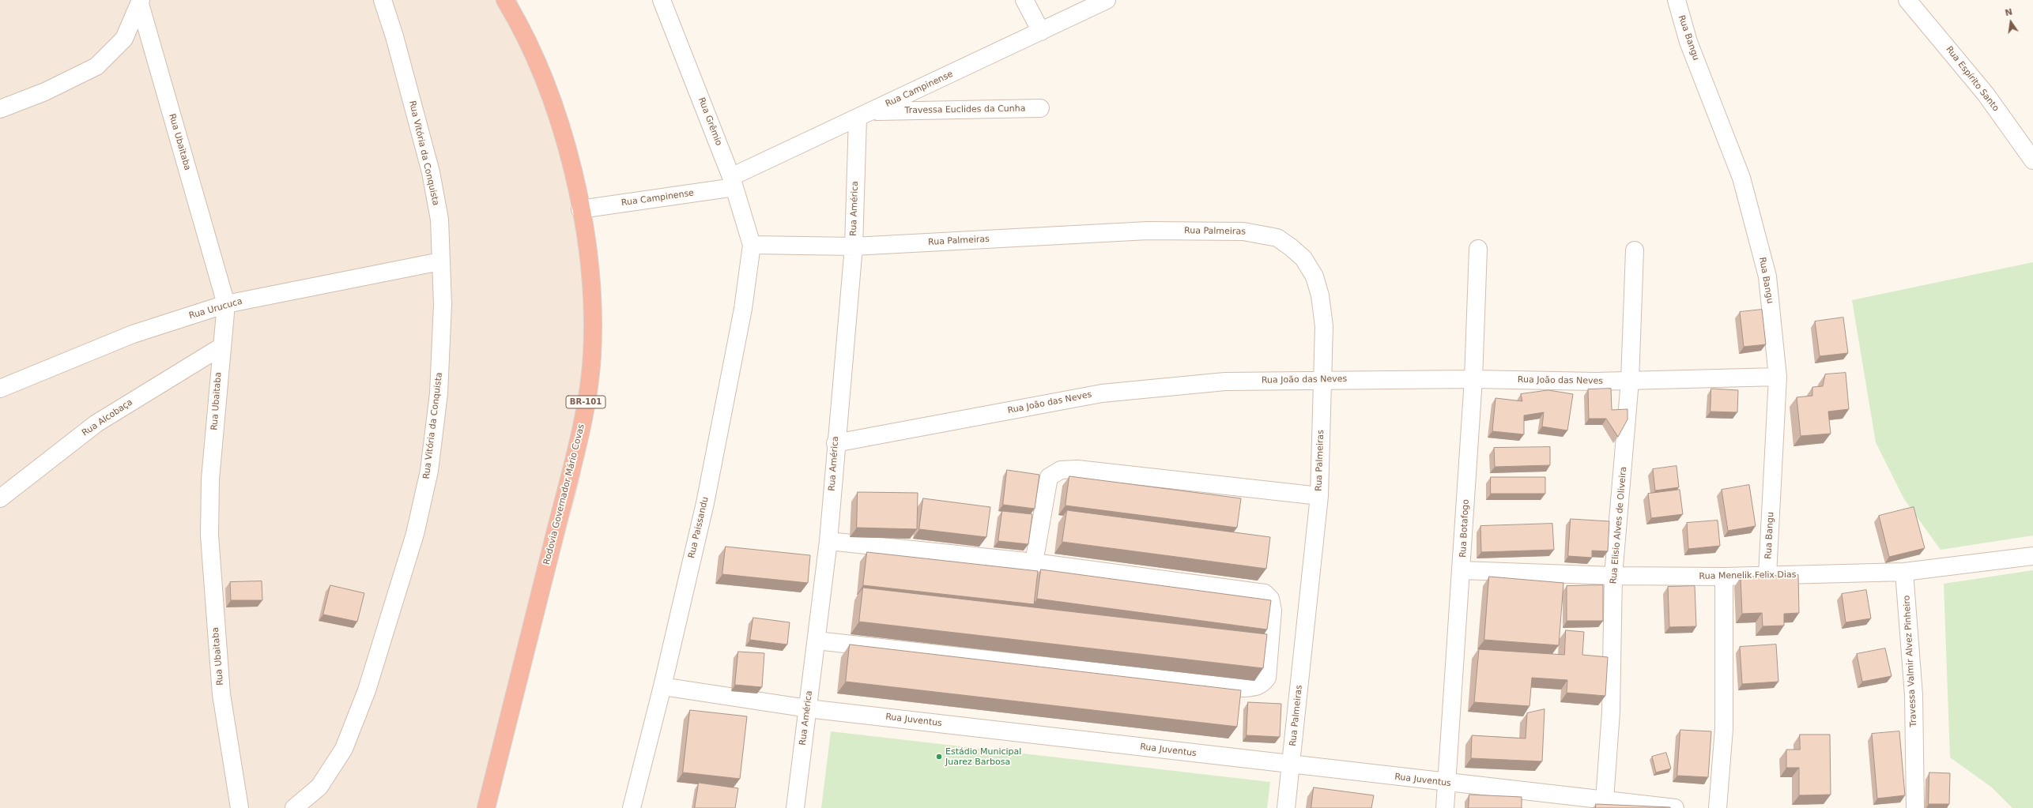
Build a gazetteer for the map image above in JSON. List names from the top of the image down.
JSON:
{
  "streets": {
    "highway": ["BR-101", "Rodovia Governador Mário Covas"],
    "street": [
      "Rua Bangu",
      "Rua Espírito Santo",
      "Rua Campinense",
      "Travessa Euclides da Cunha",
      "Rua Grêmio",
      "Rua Ubaitaba",
      "Rua Vitória da Conquista",
      "Rua América",
      "Rua Palmeiras",
      "Rua Urucuca",
      "Rua João das Neves",
      "Rua Alcobaça",
      "Rua Elisio Alves de Oliveira",
      "Rua Paissandu",
      "Rua Botafogo",
      "Rua Menelik Felix Dias",
      "Travessa Valmir Alvez Pinheiro",
      "Rua Juventus"
    ]
  },
  "crossings": [
    ["Rua Bangu", "Rua João das Neves"],
    ["Rua Bangu", "Rua Menelik Felix Dias"],
    ["Rua Campinense", "Travessa Euclides da Cunha"],
    ["Rua Campinense", "Rua Grêmio"],
    ["Rua Campinense", "Rua América"],
    ["Rua Campinense", "Rodovia Governador Mário Covas"],
    ["Travessa Euclides da Cunha", "Rua América"],
    ["Rua Grêmio", "Rua Palmeiras"],
    ["Rua Grêmio", "Rua Paissandu"],
    ["Rua Ubaitaba", "Rua Urucuca"],
    ["Rua Ubaitaba", "Rua Alcobaça"],
    ["Rua Vitória da Conquista", "Rua Urucuca"],
    ["Rua América", "Rua Palmeiras"],
    ["Rua América", "Rua João das Neves"],
    ["Rua América", "Rua Juventus"],
    ["Rua Palmeiras", "Rua João das Neves"],
    ["Rua Palmeiras", "Rua Paissandu"],
    ["Rua Palmeiras", "Rua Juventus"],
    ["Rua João das Neves", "Rua Elisio Alves de Oliveira"],
    ["Rua João das Neves", "Rua Botafogo"],
    ["Rua Elisio Alves de Oliveira", "Rua Menelik Felix Dias"],
    ["Rua Elisio Alves de Oliveira", "Rua Juventus"],
    ["Rua Paissandu", "Rua Juventus"],
    ["Rua Botafogo", "Rua Menelik Felix Dias"],
    ["Rua Botafogo", "Rua Juventus"],
    ["Rua Menelik Felix Dias", "Travessa Valmir Alvez Pinheiro"]
  ],
  "places": ["Estádio Municipal Juarez Barbosa"],
  "north": "top"
}
